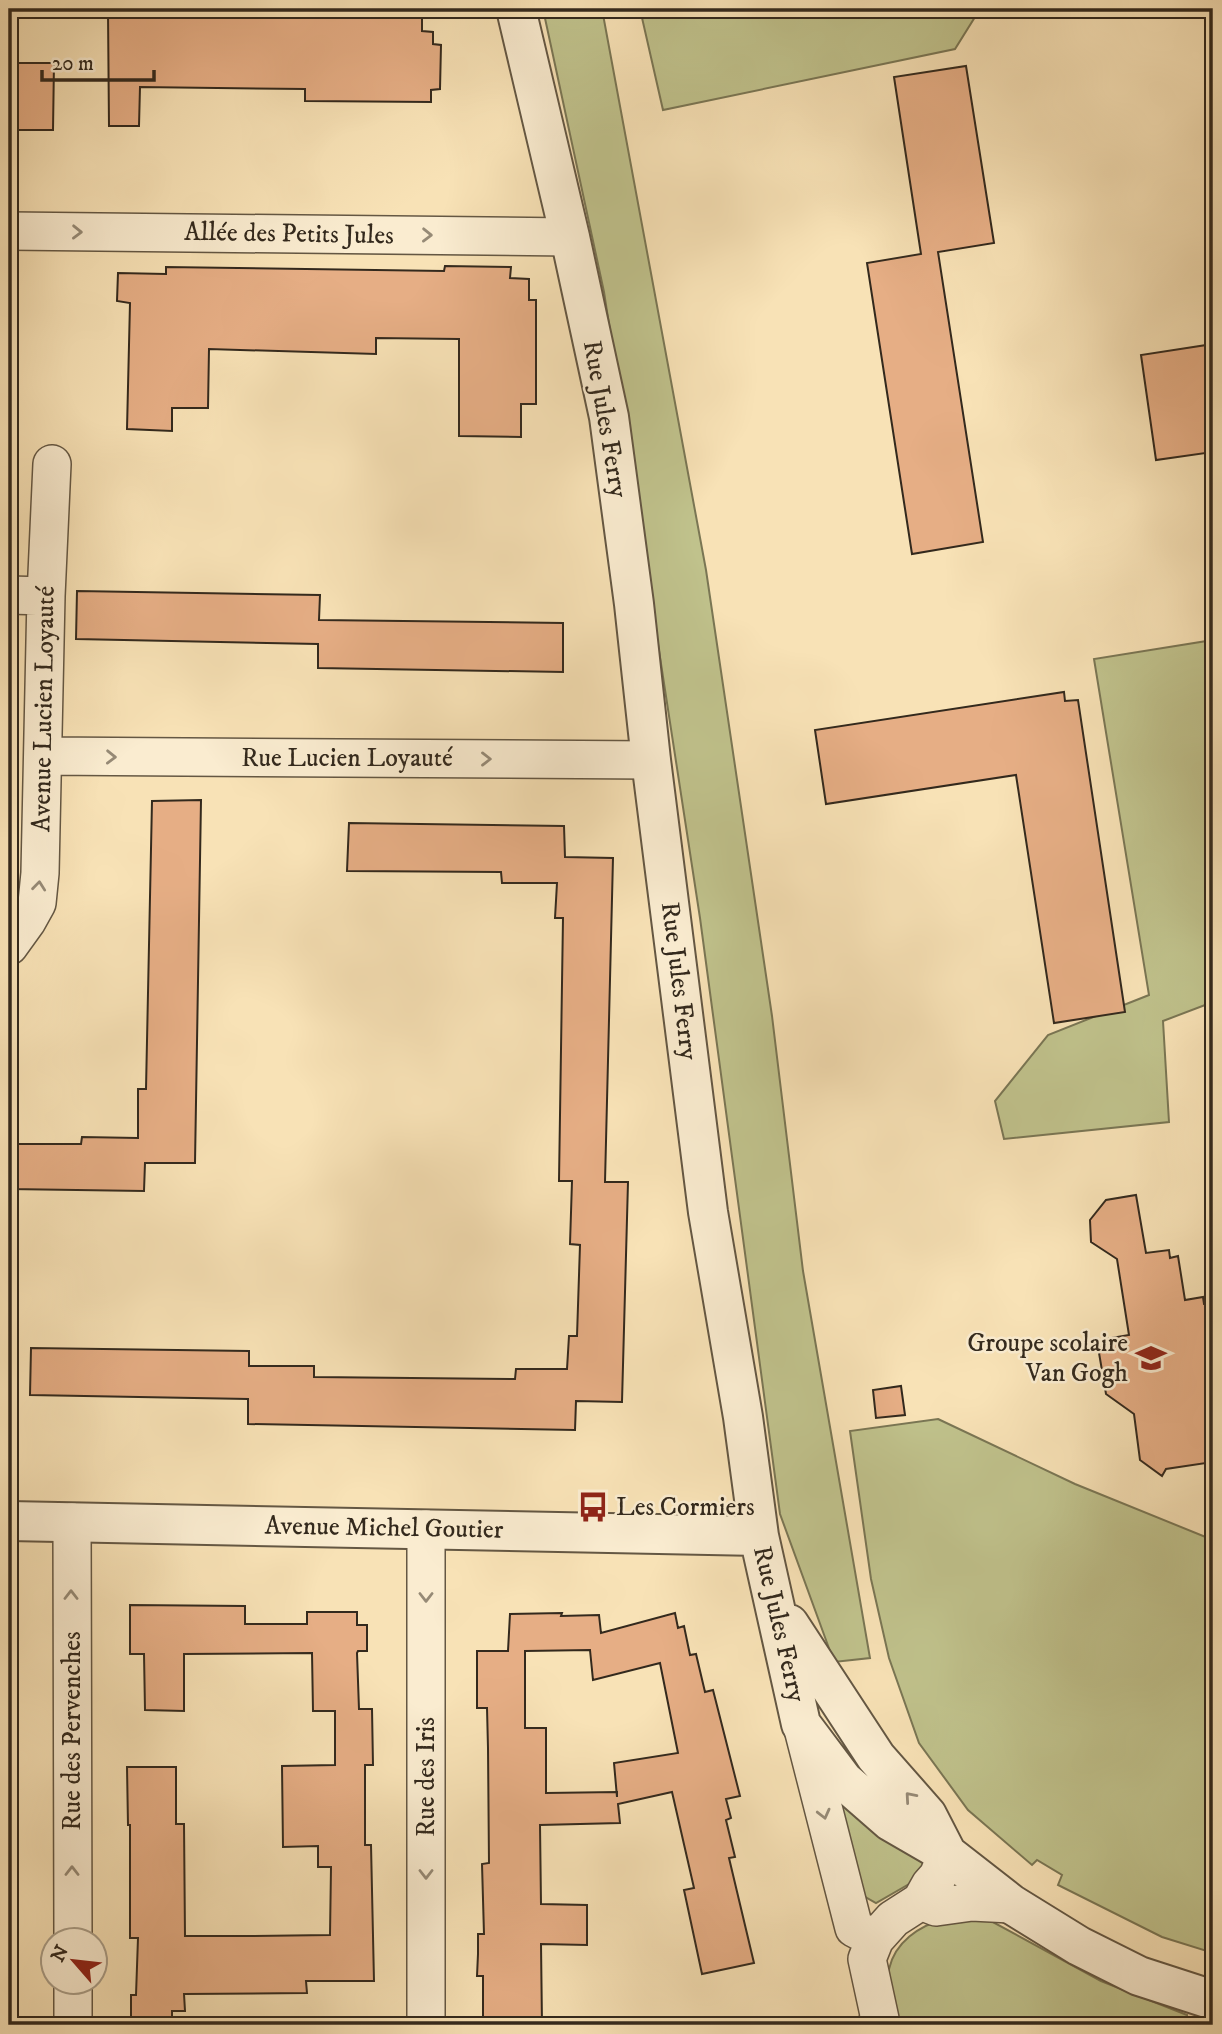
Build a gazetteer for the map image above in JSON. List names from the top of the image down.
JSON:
{
  "streets": {
    "street": [
      "Allée des Petits Jules",
      "Rue Jules Ferry",
      "Avenue Lucien Loyauté",
      "Rue Lucien Loyauté",
      "Avenue Michel Goutier",
      "Rue des Pervenches",
      "Rue des Iris"
    ]
  },
  "crossings": [
    ["Allée des Petits Jules", "Rue Jules Ferry"],
    ["Rue Jules Ferry", "Rue Lucien Loyauté"],
    ["Rue Jules Ferry", "Avenue Michel Goutier"],
    ["Avenue Lucien Loyauté", "Rue Lucien Loyauté"],
    ["Avenue Michel Goutier", "Rue des Pervenches"],
    ["Avenue Michel Goutier", "Rue des Iris"]
  ],
  "one_way": [
    "Allée des Petits Jules",
    "Avenue Lucien Loyauté",
    "Rue Lucien Loyauté",
    "Rue des Pervenches",
    "Rue des Iris"
  ],
  "places": {
    "school or university": ["Groupe scolaire Van Gogh"],
    "bus stop": ["Les Cormiers"]
  },
  "scale_bar": "20 m",
  "north": "top left"
}
